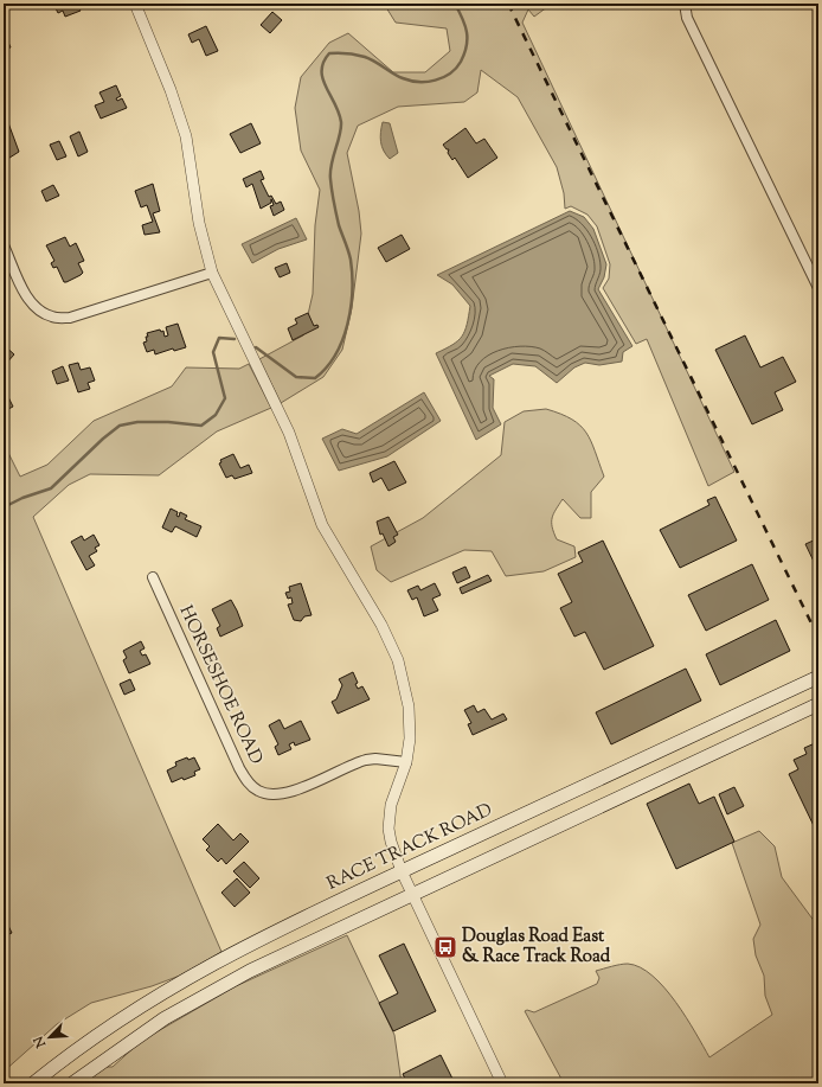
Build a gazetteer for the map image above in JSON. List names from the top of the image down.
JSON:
{
  "streets": {
    "main road": ["RACE TRACK ROAD"],
    "street": ["HORSESHOE ROAD"]
  },
  "places": {
    "bus stop": ["Douglas Road East & Race Track Road"]
  },
  "north": "bottom left"
}
